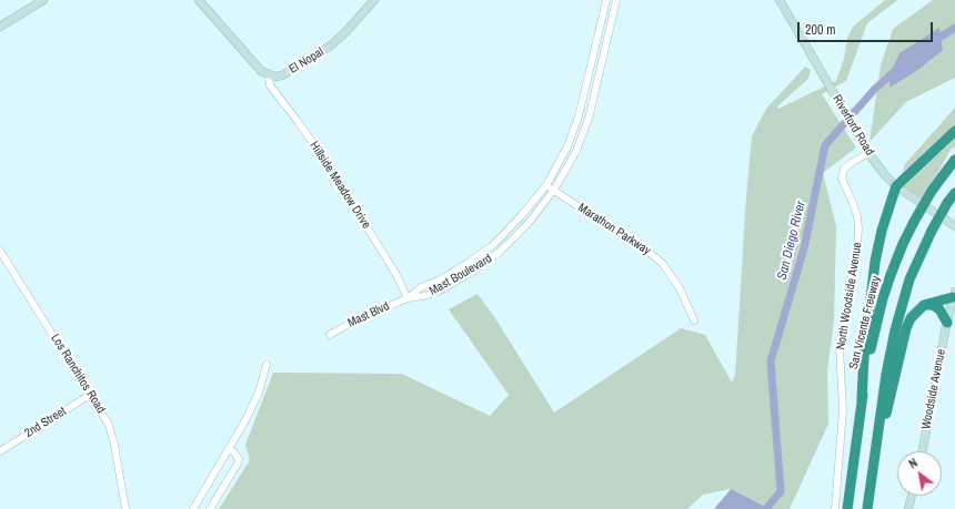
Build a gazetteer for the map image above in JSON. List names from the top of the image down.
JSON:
{
  "streets": {
    "highway": ["San Vicente Freeway"],
    "main road": ["El Nopal", "Riverford Road", "Woodside Avenue"],
    "street": [
      "Hillside Meadow Drive",
      "Marathon Parkway",
      "Mast Boulevard",
      "North Woodside Avenue",
      "Mast Blvd",
      "Los Ranchitos Road",
      "2nd Street"
    ]
  },
  "crossings": [
    ["El Nopal", "Hillside Meadow Drive"],
    ["Riverford Road", "North Woodside Avenue"],
    ["Hillside Meadow Drive", "Mast Boulevard"],
    ["Hillside Meadow Drive", "Mast Blvd"],
    ["Marathon Parkway", "Mast Boulevard"],
    ["Mast Boulevard", "Mast Blvd"],
    ["Los Ranchitos Road", "2nd Street"]
  ],
  "water": ["San Diego River"],
  "scale_bar": "200 m",
  "north": "top left"
}
